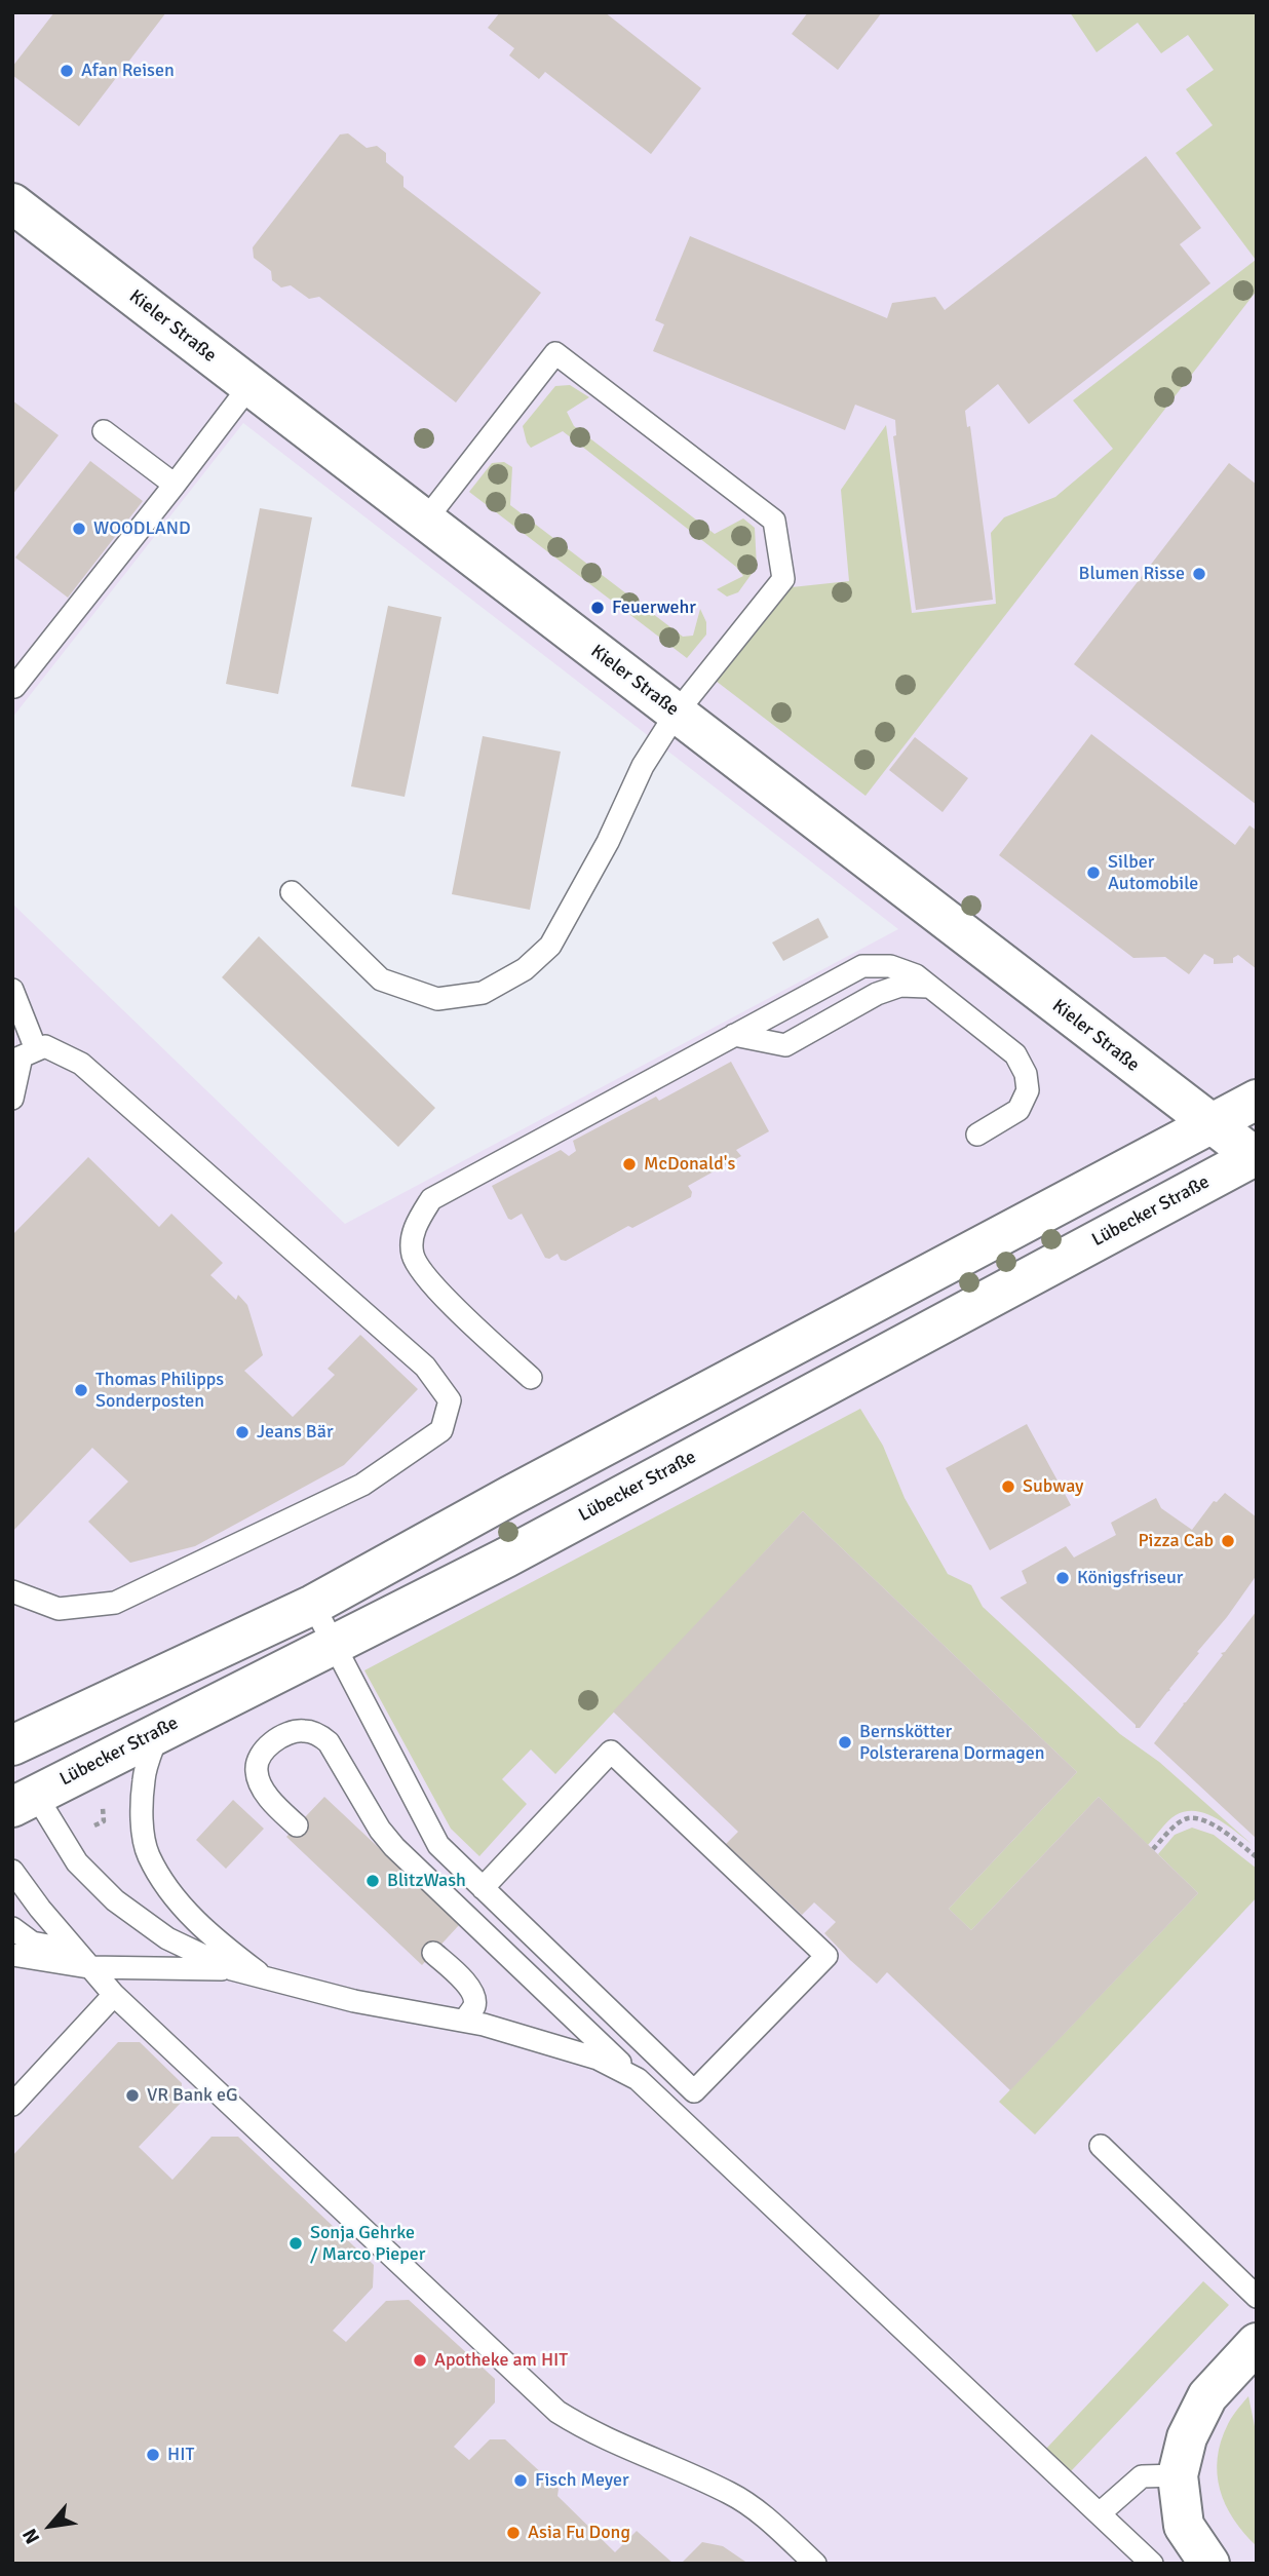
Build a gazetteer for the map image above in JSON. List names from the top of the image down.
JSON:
{
  "streets": {
    "street": ["Kieler Straße", "Lübecker Straße"]
  },
  "crossings": [
    ["Kieler Straße", "Lübecker Straße"]
  ],
  "places": [
    "Afan Reisen",
    "WOODLAND",
    "Blumen Risse",
    "Feuerwehr",
    "Silber Automobile",
    "McDonald's",
    "Thomas Philipps Sonderposten",
    "Jeans Bär",
    "Subway",
    "Pizza Cab",
    "Königsfriseur",
    "Bernskötter Polsterarena Dormagen",
    "BlitzWash",
    "VR Bank eG",
    "Sonja Gehrke / Marco Pieper",
    "Apotheke am HIT",
    "HIT",
    "Fisch Meyer",
    "Asia Fu Dong"
  ],
  "north": "bottom left"
}
